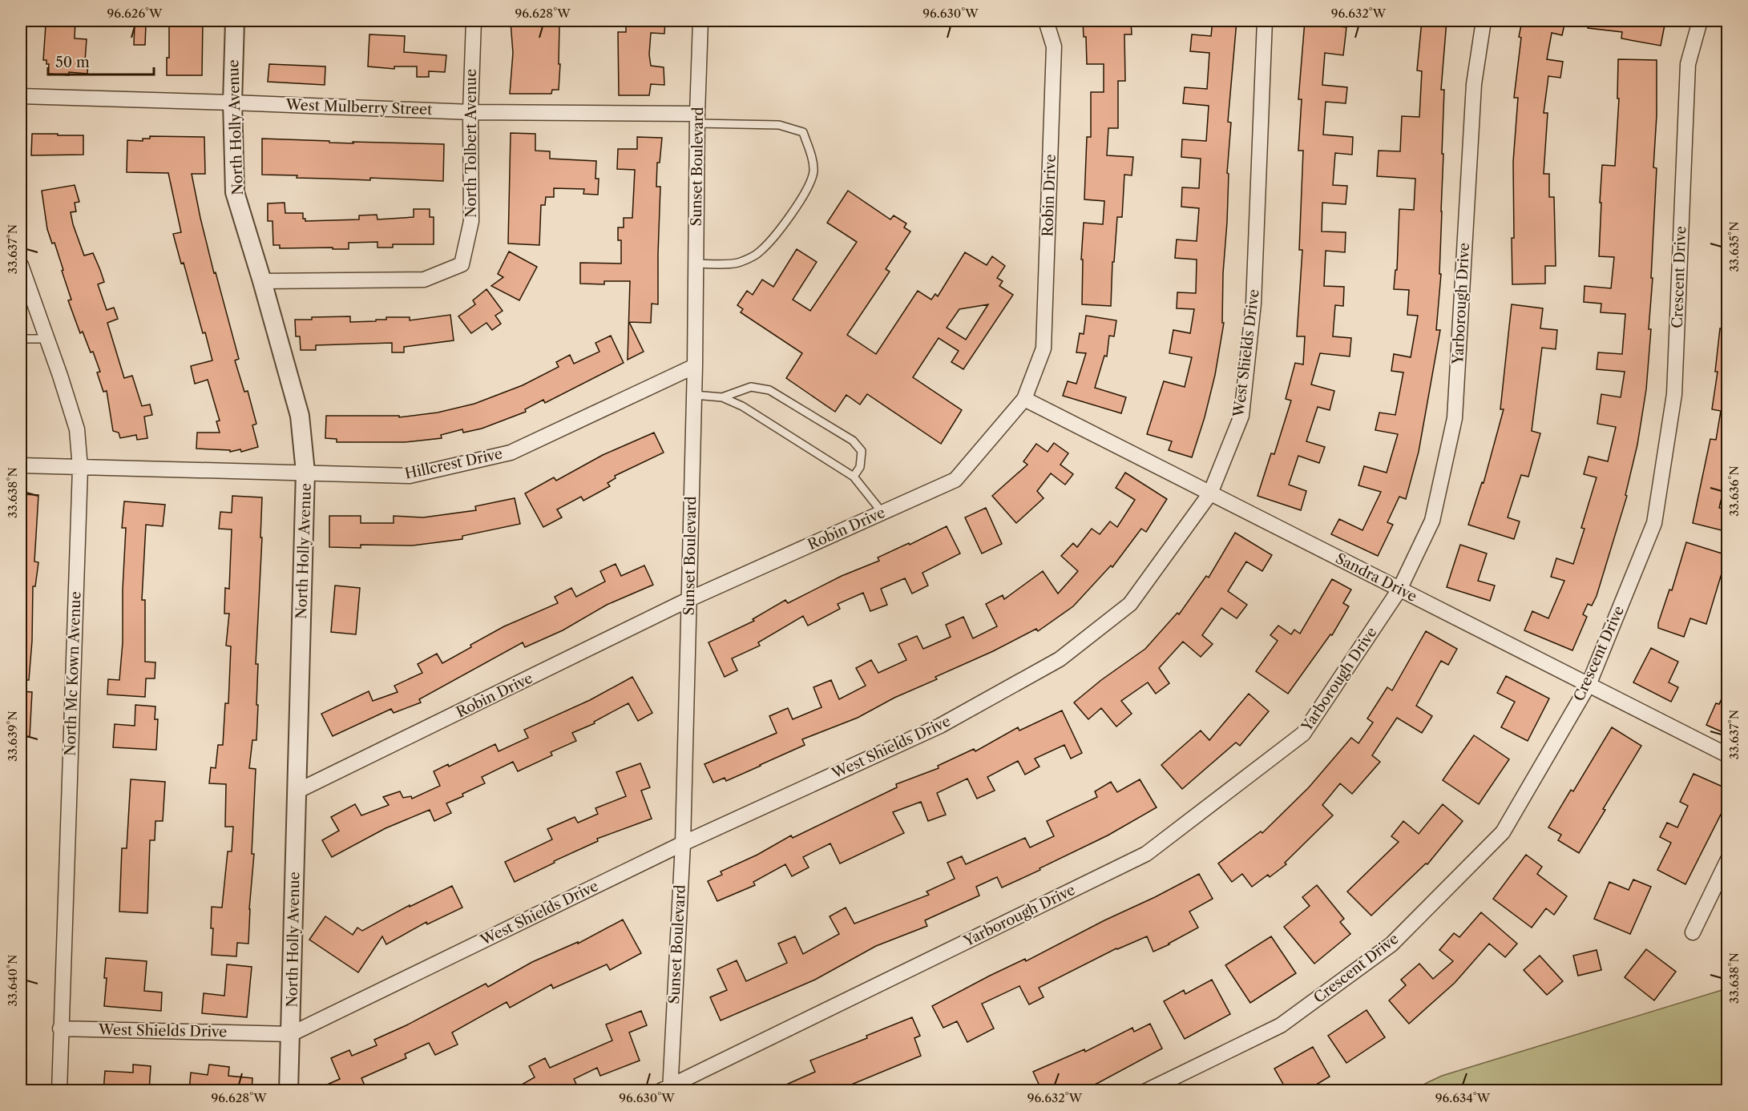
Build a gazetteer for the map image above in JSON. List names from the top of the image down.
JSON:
{
  "streets": {
    "street": [
      "West Mulberry Street",
      "North Holly Avenue",
      "North Tolbert Avenue",
      "Sunset Boulevard",
      "Robin Drive",
      "Crescent Drive",
      "Yarborough Drive",
      "West Shields Drive",
      "Hillcrest Drive",
      "Sandra Drive",
      "North Mc Kown Avenue"
    ]
  },
  "crossings": [
    ["West Mulberry Street", "North Holly Avenue"],
    ["West Mulberry Street", "North Tolbert Avenue"],
    ["West Mulberry Street", "Sunset Boulevard"],
    ["North Holly Avenue", "North Tolbert Avenue"],
    ["North Holly Avenue", "Robin Drive"],
    ["North Holly Avenue", "West Shields Drive"],
    ["North Holly Avenue", "Hillcrest Drive"],
    ["Sunset Boulevard", "Robin Drive"],
    ["Sunset Boulevard", "Yarborough Drive"],
    ["Sunset Boulevard", "West Shields Drive"],
    ["Sunset Boulevard", "Hillcrest Drive"],
    ["Robin Drive", "Sandra Drive"],
    ["Crescent Drive", "Sandra Drive"],
    ["Yarborough Drive", "Sandra Drive"],
    ["West Shields Drive", "Sandra Drive"],
    ["West Shields Drive", "North Mc Kown Avenue"],
    ["Hillcrest Drive", "North Mc Kown Avenue"]
  ],
  "scale_bar": "50 m",
  "coordinates": [
    "96.626°W",
    "96.628°W",
    "96.630°W",
    "96.632°W",
    "33.635°N",
    "33.637°N",
    "33.636°N",
    "33.638°N",
    "33.639°N",
    "33.640°N",
    "96.634°W"
  ]
}
